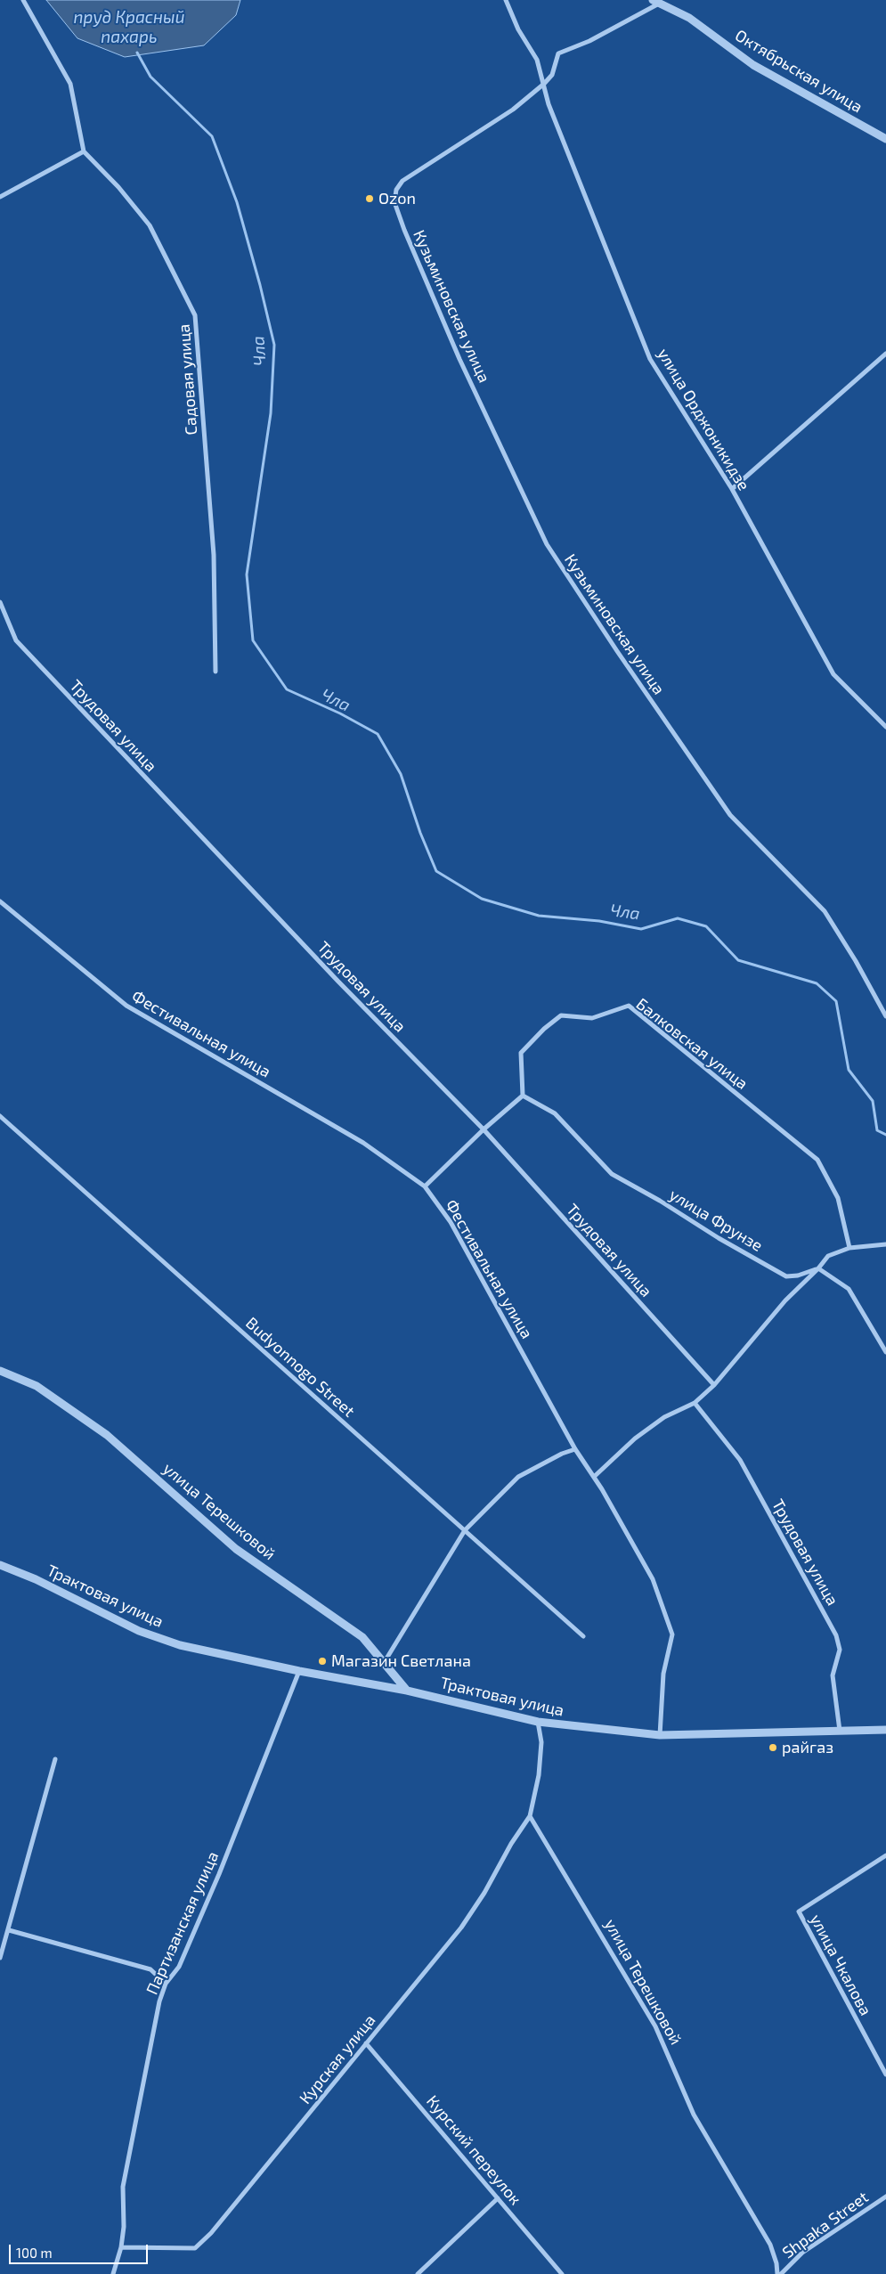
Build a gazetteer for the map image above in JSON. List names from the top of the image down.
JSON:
{
  "streets": {
    "street": [
      "Октябрьская улица",
      "Кузьминовская улица",
      "Садовая улица",
      "улица Орджоникидзе",
      "Трудовая улица",
      "Фестивальная улица",
      "Балковская улица",
      "улица Фрунзе",
      "Budyonnogo Street",
      "улица Терешковой",
      "Трактовая улица",
      "Партизанская улица",
      "улица Чкалова",
      "Курская улица",
      "Курский переулок",
      "Shpaka Street"
    ]
  },
  "crossings": [
    ["Кузьминовская улица", "улица Орджоникидзе"],
    ["Трудовая улица", "Трактовая улица"],
    ["Фестивальная улица", "Трактовая улица"],
    ["Балковская улица", "улица Фрунзе"],
    ["улица Терешковой", "Трактовая улица"],
    ["улица Терешковой", "Курская улица"],
    ["Трактовая улица", "Партизанская улица"],
    ["Партизанская улица", "Курская улица"],
    ["Курская улица", "Курский переулок"]
  ],
  "water": ["пруд Красный пахарь", "Чла"],
  "places": ["Ozon", "Магазин Светлана", "райгаз"],
  "scale_bar": "100 m"
}
